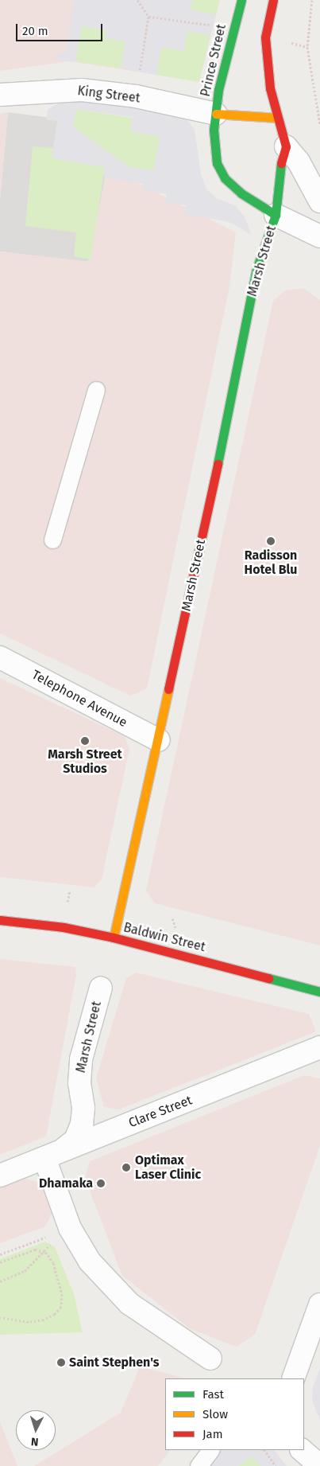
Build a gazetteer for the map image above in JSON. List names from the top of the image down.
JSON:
{
  "streets": {
    "street": [
      "Prince Street",
      "King Street",
      "Marsh Street",
      "Telephone Avenue",
      "Baldwin Street",
      "Clare Street"
    ]
  },
  "crossings": [
    ["Prince Street", "King Street"],
    ["Prince Street", "Marsh Street"],
    ["Marsh Street", "Telephone Avenue"],
    ["Marsh Street", "Baldwin Street"],
    ["Marsh Street", "Clare Street"]
  ],
  "places": [
    "Radisson Hotel Blu",
    "Marsh Street Studios",
    "Optimax Laser Clinic",
    "Dhamaka",
    "Saint Stephen's"
  ],
  "legend": ["Fast", "Slow", "Jam"],
  "scale_bar": "20 m",
  "north": "bottom"
}
